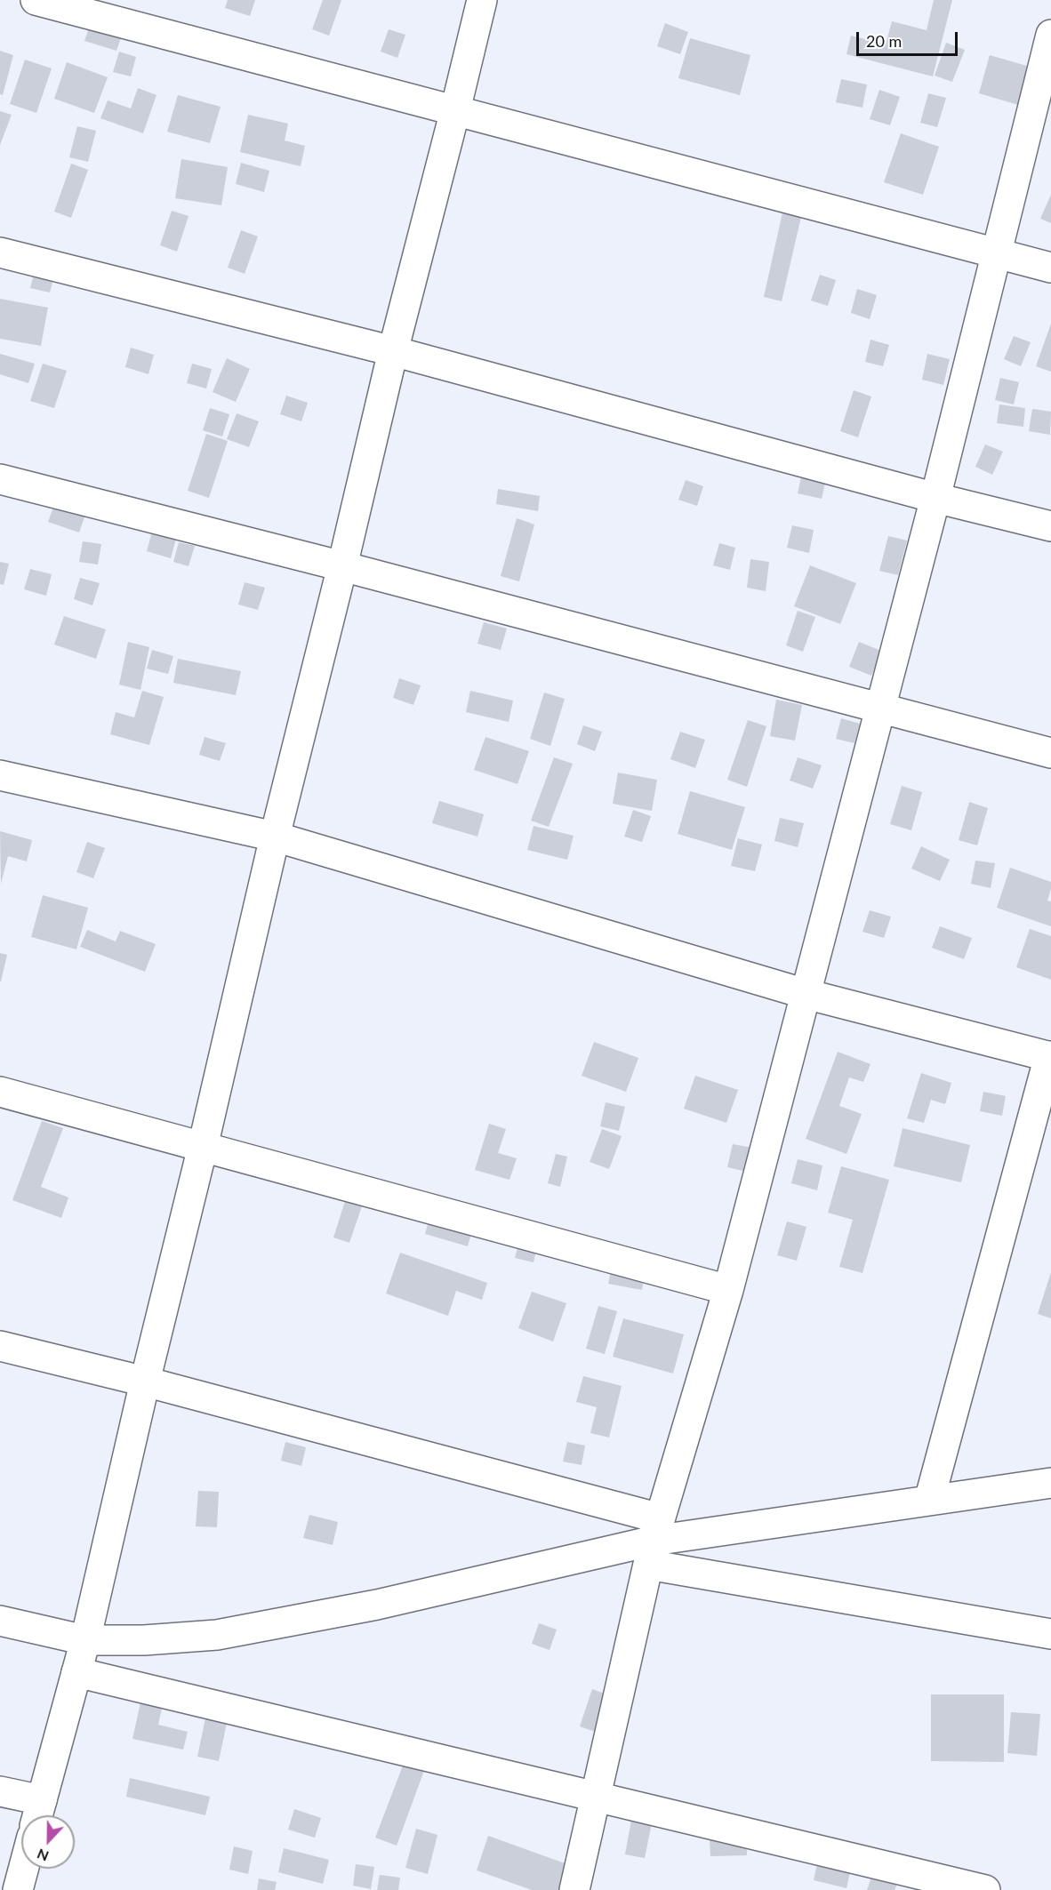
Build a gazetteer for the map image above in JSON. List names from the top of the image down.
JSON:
{
  "scale_bar": "20 m",
  "north": "bottom"
}
